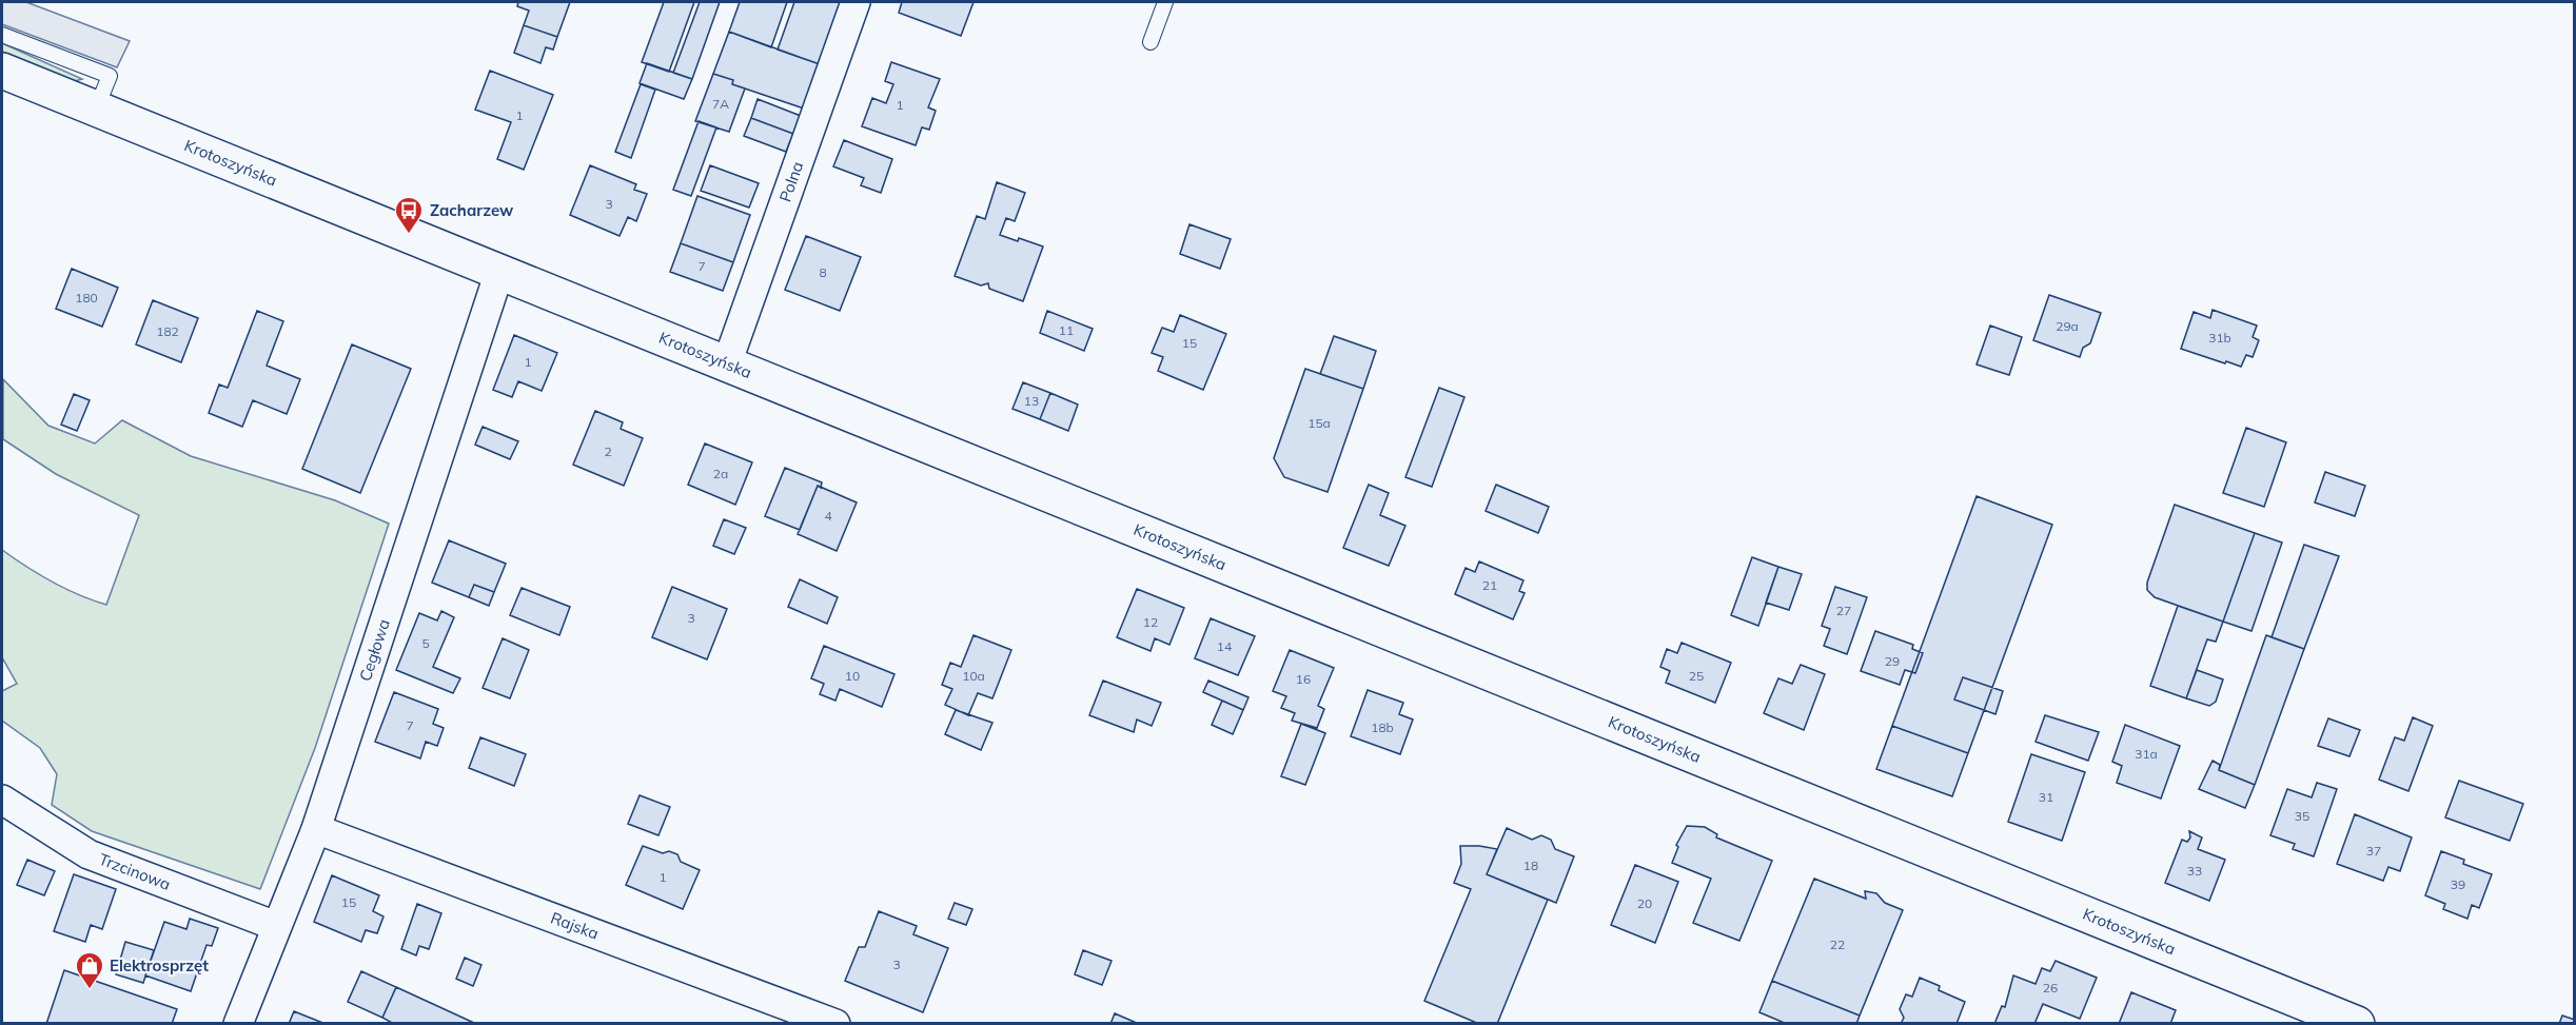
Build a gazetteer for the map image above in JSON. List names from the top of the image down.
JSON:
{
  "streets": {
    "main road": ["Krotoszyńska"],
    "street": [
      "Polna",
      "Cegłowa",
      "Trzcinowa",
      "Rajska"
    ]
  },
  "crossings": [
    ["Krotoszyńska", "Polna"],
    ["Krotoszyńska", "Cegłowa"],
    ["Cegłowa", "Trzcinowa"],
    ["Cegłowa", "Rajska"]
  ],
  "places": {
    "bus stop": ["Zacharzew"],
    "shop": ["Elektrosprzęt"]
  },
  "house_numbers": [
    "7A",
    "1",
    "1",
    "3",
    "7",
    "8",
    "180",
    "29a",
    "11",
    "182",
    "31b",
    "15",
    "1",
    "13",
    "15a",
    "2",
    "2a",
    "4",
    "21",
    "27",
    "3",
    "12",
    "5",
    "14",
    "29",
    "10",
    "10a",
    "25",
    "16",
    "7",
    "18b",
    "31a",
    "31",
    "35",
    "37",
    "18",
    "33",
    "1",
    "39",
    "15",
    "20",
    "22",
    "3",
    "26"
  ]
}
